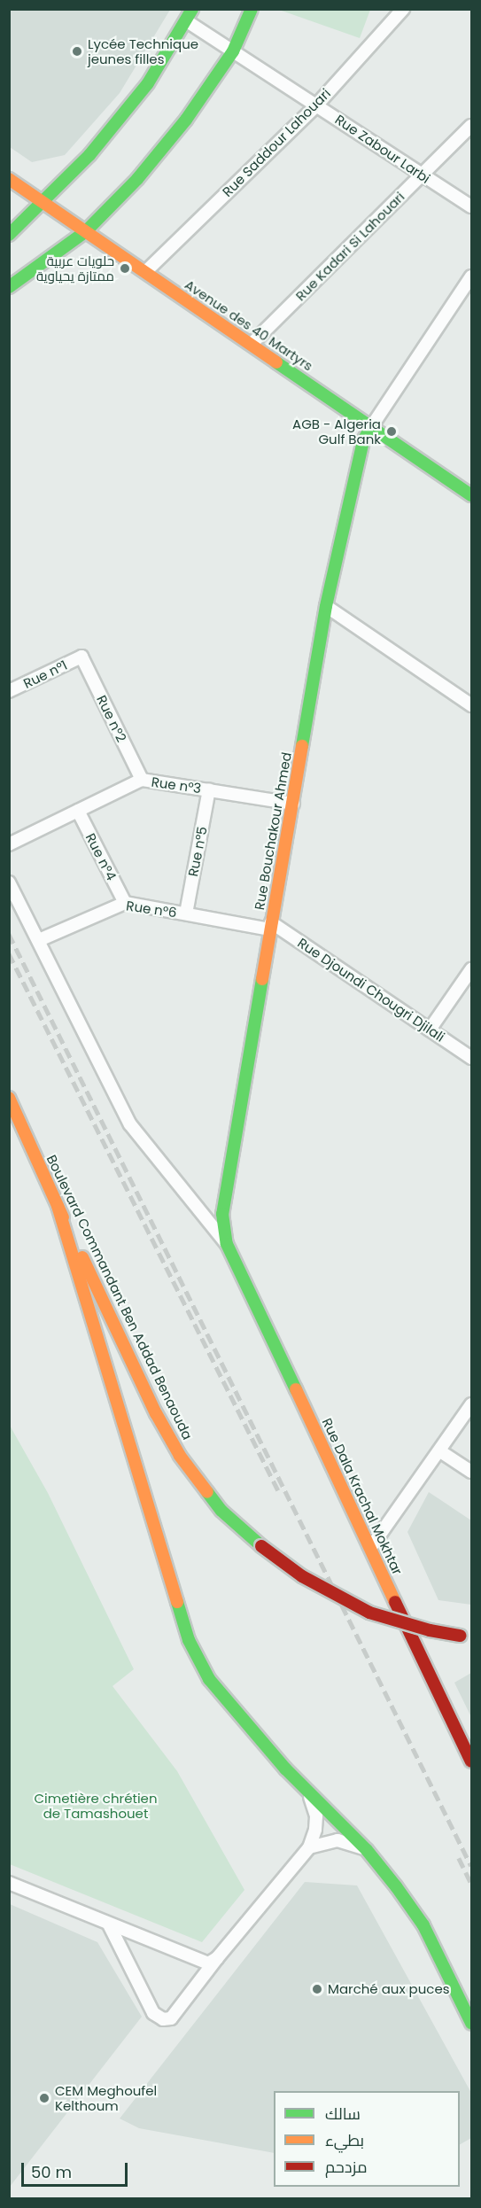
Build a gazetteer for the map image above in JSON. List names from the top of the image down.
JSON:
{
  "streets": {
    "street": [
      "Rue Saddour Lahouari",
      "Rue Zabour Larbi",
      "Rue Kadari Si Lahouari",
      "Avenue des 40 Martyrs",
      "Rue n°1",
      "Rue n°2",
      "Rue n°3",
      "Rue Bouchakour Ahmed",
      "Rue n°5",
      "Rue n°4",
      "Rue n°6",
      "Rue Djoundi Chougri Djilali",
      "Boulevard Commandant Ben Addad Benaouda",
      "Rue Dala Krachal Mokhtar"
    ]
  },
  "crossings": [
    ["Rue Saddour Lahouari", "Rue Zabour Larbi"],
    ["Rue Saddour Lahouari", "Avenue des 40 Martyrs"],
    ["Rue Zabour Larbi", "Rue Kadari Si Lahouari"],
    ["Rue Kadari Si Lahouari", "Avenue des 40 Martyrs"],
    ["Avenue des 40 Martyrs", "Rue Bouchakour Ahmed"],
    ["Rue n°1", "Rue n°2"],
    ["Rue n°2", "Rue n°3"],
    ["Rue n°3", "Rue Bouchakour Ahmed"],
    ["Rue n°3", "Rue n°5"],
    ["Rue n°3", "Rue n°4"],
    ["Rue Bouchakour Ahmed", "Rue n°6"],
    ["Rue Bouchakour Ahmed", "Rue Djoundi Chougri Djilali"],
    ["Rue Bouchakour Ahmed", "Rue Dala Krachal Mokhtar"],
    ["Rue n°5", "Rue n°6"],
    ["Rue n°4", "Rue n°6"],
    ["Rue n°6", "Rue Djoundi Chougri Djilali"]
  ],
  "parks": ["Cimetière chrétien de Tamashouet"],
  "places": [
    "Lycée Technique jeunes filles",
    "حلويات عربية ممتازة يحياوية",
    "AGB - Algeria Gulf Bank",
    "Marché aux puces",
    "CEM Meghoufel Kelthoum"
  ],
  "legend": ["سالك", "بطيء", "مزدحم"],
  "scale_bar": "50 m"
}
